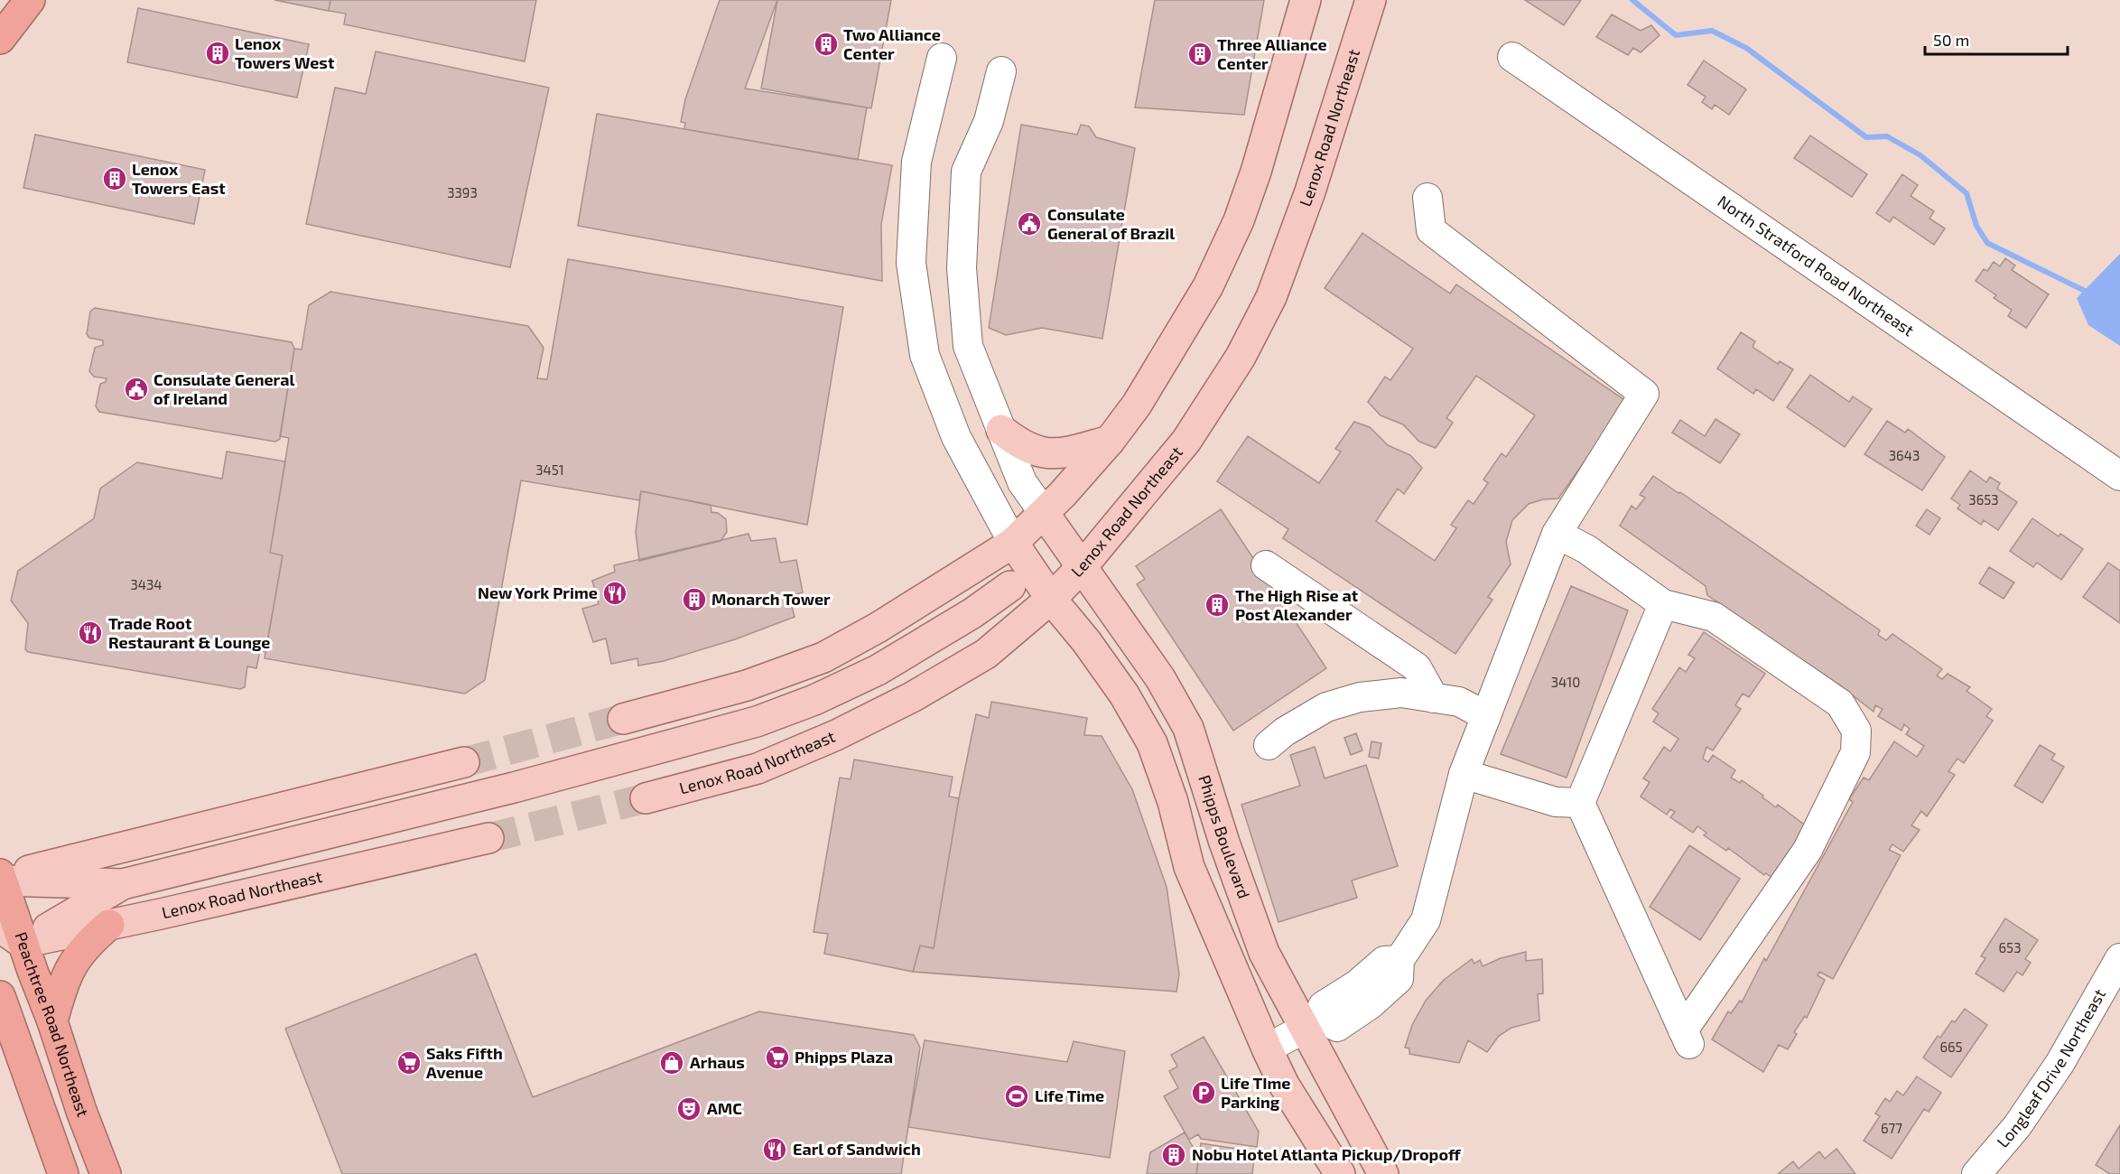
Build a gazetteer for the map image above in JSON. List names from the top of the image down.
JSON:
{
  "streets": {
    "highway": ["Peachtree Road Northeast"],
    "main road": ["Lenox Road Northeast", "Phipps Boulevard"],
    "street": ["North Stratford Road Northeast", "Longleaf Drive Northeast"]
  },
  "crossings": [
    ["Lenox Road Northeast", "Phipps Boulevard"],
    ["Lenox Road Northeast", "Peachtree Road Northeast"]
  ],
  "places": {
    "building": [
      "Two Alliance Center",
      "Lenox Towers West",
      "Three Alliance Center",
      "Lenox Towers East",
      "Monarch Tower",
      "The High Rise at Post Alexander",
      "Nobu Hotel Atlanta Pickup/Dropoff"
    ],
    "public building": ["Consulate General of Brazil", "Consulate General of Ireland"],
    "restaurant": ["New York Prime", "Trade Root Restaurant & Lounge", "Earl of Sandwich"],
    "supermarket": ["Phipps Plaza", "Saks Fifth Avenue"],
    "shop": ["Arhaus"],
    "parking": ["Life TIme Parking"],
    "sports": ["Life Time"],
    "theatre": ["AMC"]
  },
  "house_numbers": [
    "3393",
    "3643",
    "3451",
    "3653",
    "3434",
    "3410",
    "653",
    "665",
    "677"
  ],
  "scale_bar": "50 m"
}
